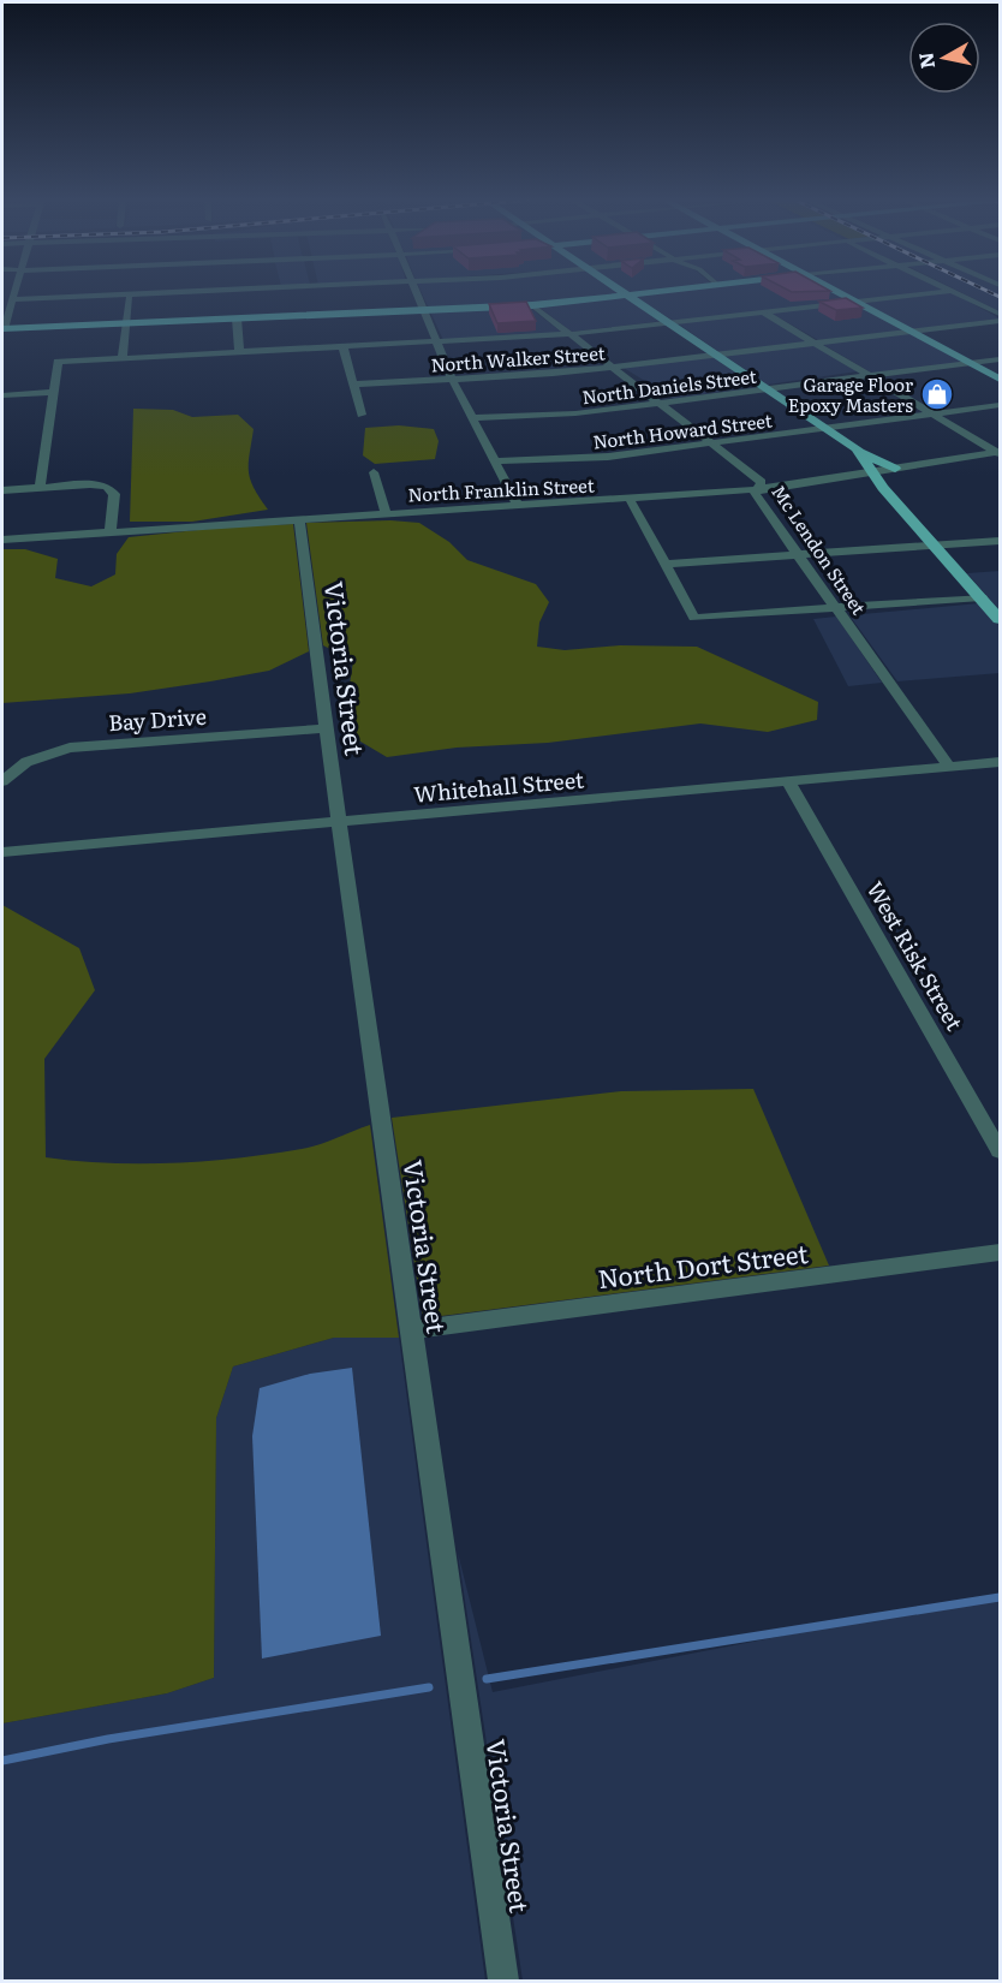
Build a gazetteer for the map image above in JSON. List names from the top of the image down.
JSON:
{
  "streets": {
    "street": [
      "North Walker Street",
      "North Daniels Street",
      "North Howard Street",
      "North Franklin Street",
      "Mc Lendon Street",
      "Victoria Street",
      "Bay Drive",
      "Whitehall Street",
      "West Risk Street",
      "North Dort Street"
    ]
  },
  "crossings": [
    ["North Walker Street", "Mc Lendon Street"],
    ["North Daniels Street", "Mc Lendon Street"],
    ["North Howard Street", "Mc Lendon Street"],
    ["North Franklin Street", "Mc Lendon Street"],
    ["North Franklin Street", "Victoria Street"],
    ["Mc Lendon Street", "Whitehall Street"],
    ["Victoria Street", "Bay Drive"],
    ["Victoria Street", "Whitehall Street"],
    ["Victoria Street", "North Dort Street"],
    ["Whitehall Street", "West Risk Street"]
  ],
  "places": {
    "shop": ["Garage Floor Epoxy Masters"]
  },
  "north": "left"
}
